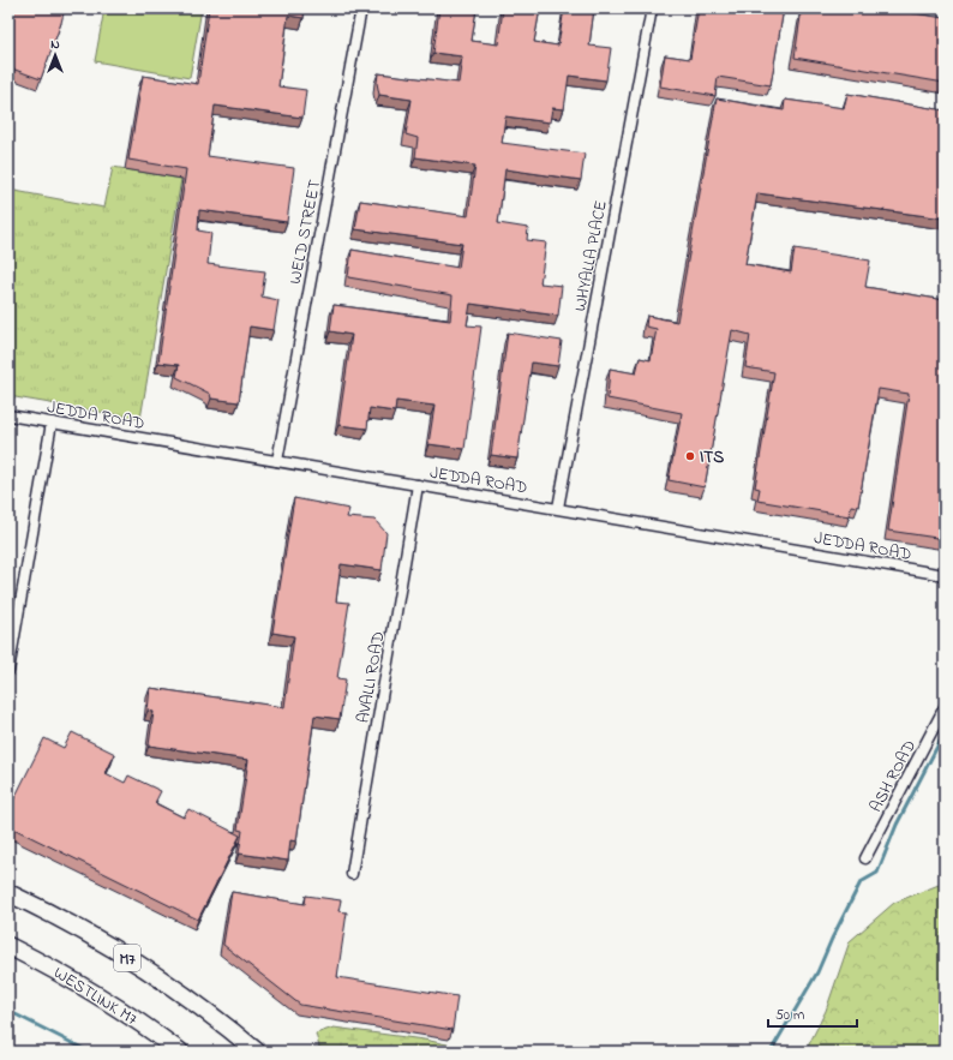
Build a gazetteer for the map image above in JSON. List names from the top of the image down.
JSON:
{
  "streets": {
    "highway": ["M7", "WESTLINK M7"],
    "street": [
      "WELD STREET",
      "WHYALLA PLACE",
      "JEDDA ROAD",
      "AVALLI ROAD",
      "ASH ROAD"
    ]
  },
  "crossings": [
    ["WELD STREET", "JEDDA ROAD"],
    ["WHYALLA PLACE", "JEDDA ROAD"],
    ["JEDDA ROAD", "AVALLI ROAD"]
  ],
  "places": ["ITS"],
  "scale_bar": "50 m",
  "north": "top"
}
